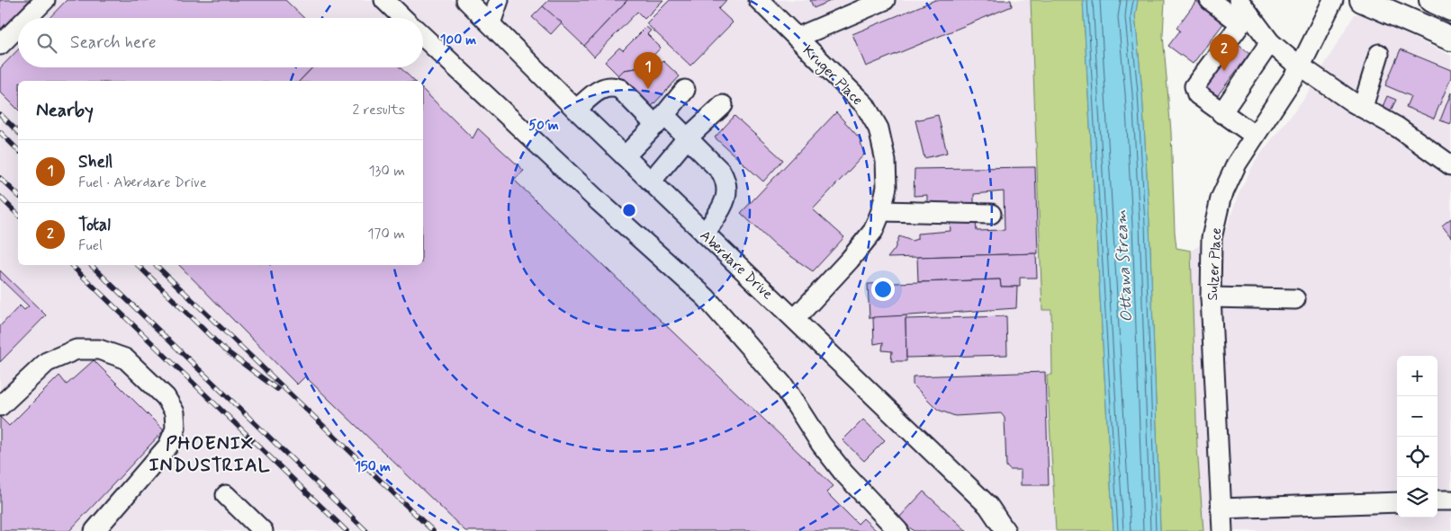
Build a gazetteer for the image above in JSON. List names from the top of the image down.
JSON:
{
  "streets": {
    "street": ["Kruger Place", "Aberdare Drive", "Sulzer Place"]
  },
  "crossings": [
    ["Kruger Place", "Aberdare Drive"]
  ],
  "districts": ["PHOENIX INDUSTRIAL"],
  "water": ["Ottawa Stream"],
  "page": {
    "search": "Search here",
    "pins": ["2", "1"],
    "heading": ["Nearby", "2 results"],
    "list": [
      {
        "mark": "1",
        "name": "Shell",
        "note": "Fuel · Aberdare Drive",
        "value": "130 m"
      },
      {
        "mark": "2",
        "name": "Total",
        "note": "Fuel",
        "value": "170 m"
      }
    ],
    "map_buttons": ["+", "−"]
  },
  "rings": ["100 m", "50 m", "150 m"]
}
